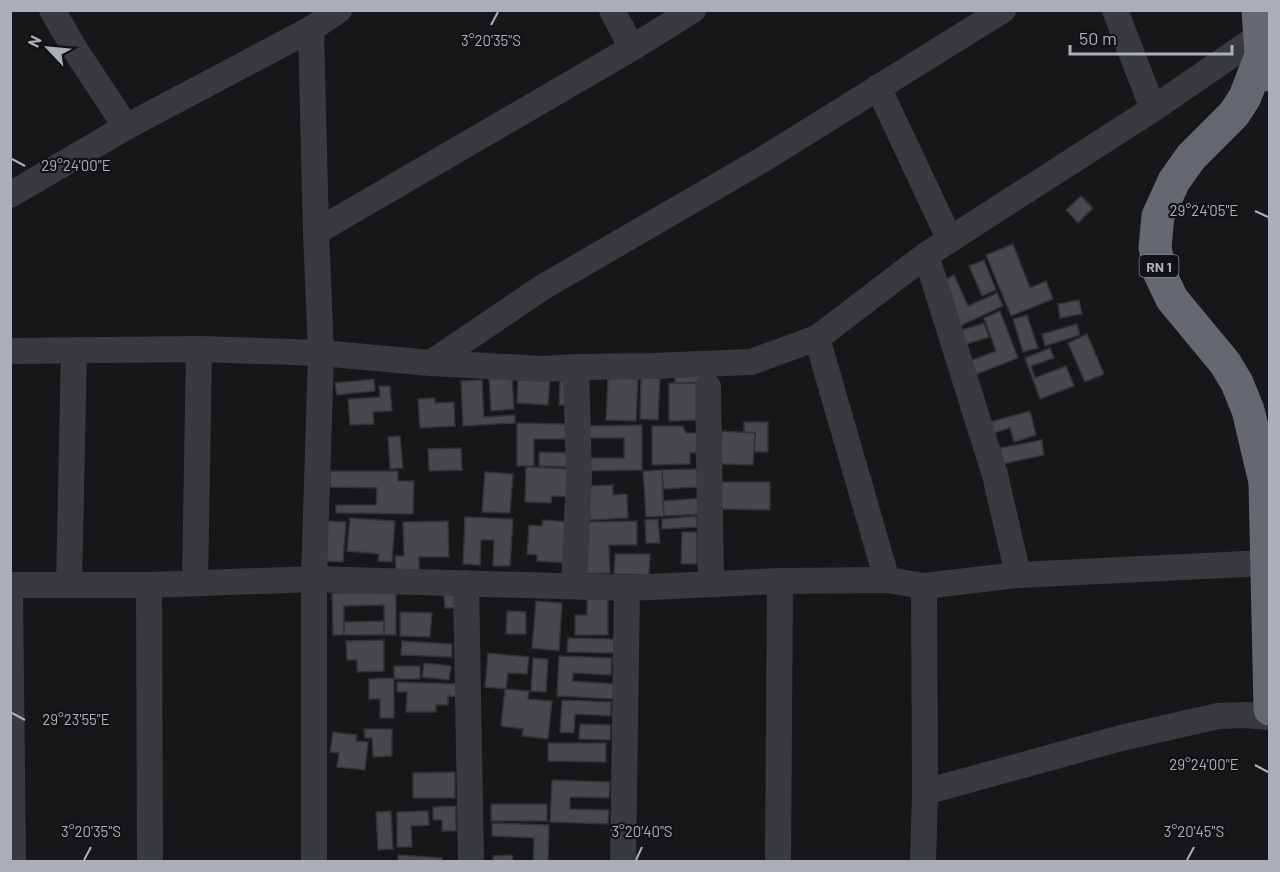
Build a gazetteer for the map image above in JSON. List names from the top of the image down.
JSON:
{
  "streets": {
    "highway": ["RN 1"]
  },
  "scale_bar": "50 m",
  "north": "top left",
  "coordinates": [
    "3°20'35\"S",
    "29°24'00\"E",
    "29°24'05\"E",
    "29°23'55\"E",
    "3°20'40\"S",
    "3°20'45\"S"
  ]
}
